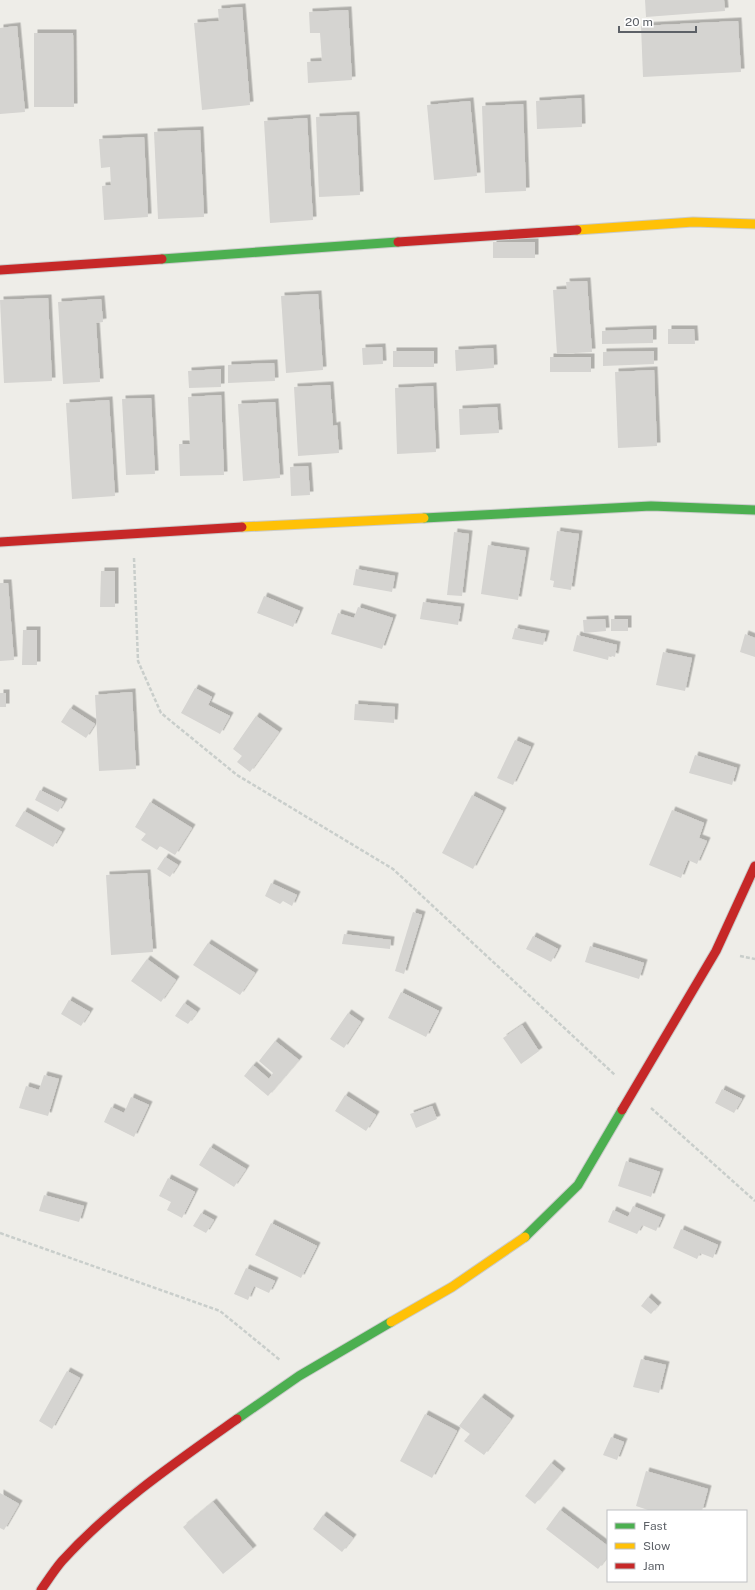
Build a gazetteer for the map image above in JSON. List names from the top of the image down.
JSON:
{
  "legend": ["Fast", "Slow", "Jam"],
  "scale_bar": "20 m"
}
